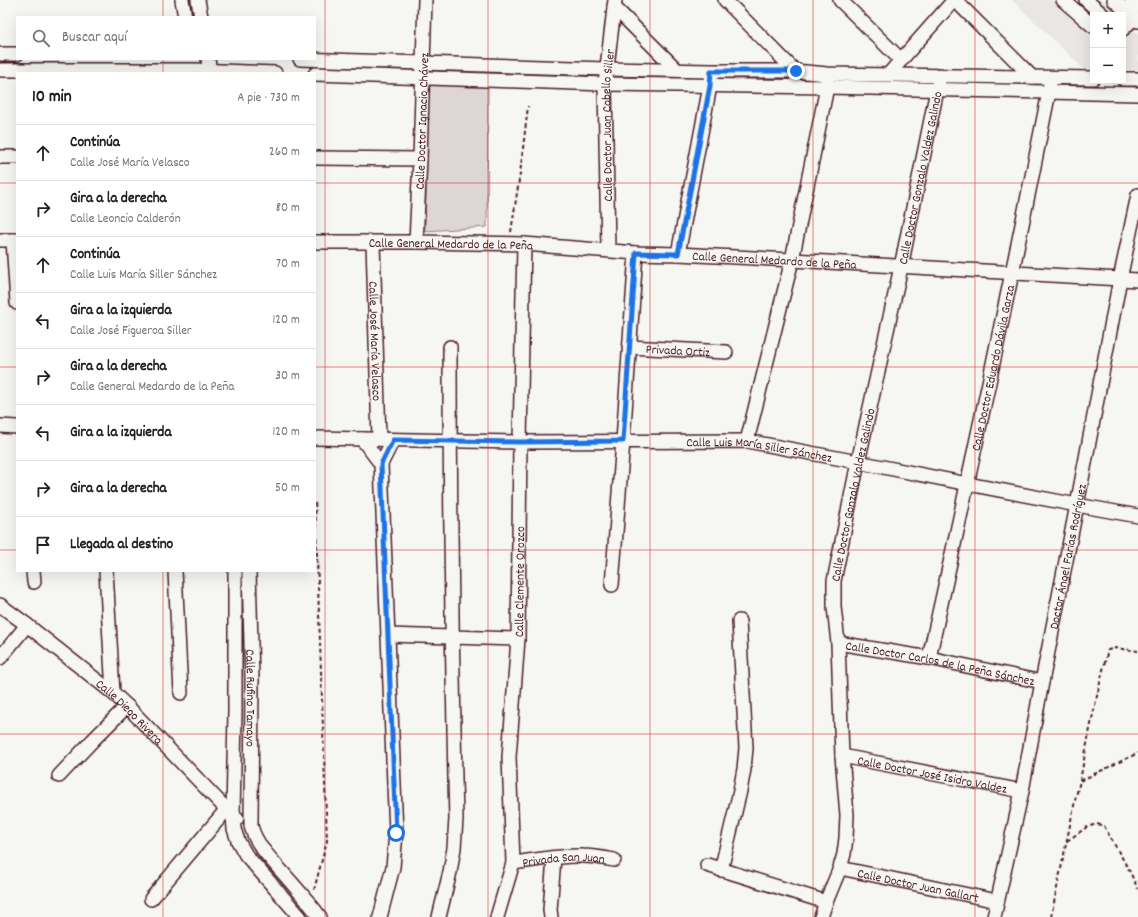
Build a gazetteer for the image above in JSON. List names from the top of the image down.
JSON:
{
  "streets": {
    "street": [
      "Calle Doctor Ignacio Chávez",
      "Calle Doctor Juan Cabello Siller",
      "Calle Doctor Gonzalo Valdez Galindo",
      "Calle General Medardo de la Peña",
      "Calle José María Velasco",
      "Privada Ortiz",
      "Calle Doctor Eduardo Dávila Garza",
      "Calle Luis María Siller Sánchez",
      "Doctor Ángel Farías Rodríguez",
      "Calle Clemente Orozco",
      "Calle Doctor Carlos de la Peña Sánchez",
      "Calle Rufino Tamayo",
      "Calle Diego Rivera",
      "Calle Doctor José Isidro Valdez",
      "Privada San Juan",
      "Calle Doctor Juan Gallart"
    ]
  },
  "crossings": [
    ["Calle Doctor Ignacio Chávez", "Calle General Medardo de la Peña"],
    ["Calle Doctor Juan Cabello Siller", "Calle General Medardo de la Peña"],
    ["Calle Doctor Gonzalo Valdez Galindo", "Calle General Medardo de la Peña"],
    ["Calle Doctor Gonzalo Valdez Galindo", "Calle Luis María Siller Sánchez"],
    ["Calle Doctor Gonzalo Valdez Galindo", "Calle Doctor Carlos de la Peña Sánchez"],
    ["Calle Doctor Gonzalo Valdez Galindo", "Calle Doctor José Isidro Valdez"],
    ["Calle Doctor Gonzalo Valdez Galindo", "Calle Doctor Juan Gallart"],
    ["Calle General Medardo de la Peña", "Calle José María Velasco"],
    ["Calle General Medardo de la Peña", "Calle Doctor Eduardo Dávila Garza"],
    ["Calle General Medardo de la Peña", "Doctor Ángel Farías Rodríguez"],
    ["Calle General Medardo de la Peña", "Calle Clemente Orozco"],
    ["Calle José María Velasco", "Calle Luis María Siller Sánchez"],
    ["Calle Doctor Eduardo Dávila Garza", "Calle Luis María Siller Sánchez"],
    ["Calle Doctor Eduardo Dávila Garza", "Calle Doctor Carlos de la Peña Sánchez"],
    ["Calle Luis María Siller Sánchez", "Doctor Ángel Farías Rodríguez"],
    ["Calle Luis María Siller Sánchez", "Calle Clemente Orozco"],
    ["Doctor Ángel Farías Rodríguez", "Calle Doctor Carlos de la Peña Sánchez"],
    ["Doctor Ángel Farías Rodríguez", "Calle Doctor José Isidro Valdez"],
    ["Doctor Ángel Farías Rodríguez", "Calle Doctor Juan Gallart"],
    ["Calle Clemente Orozco", "Privada San Juan"],
    ["Calle Rufino Tamayo", "Calle Diego Rivera"]
  ],
  "page": {
    "map_buttons": ["+", "−"],
    "search": "Buscar aquí",
    "heading": ["10 min", "A pie · 730 m"],
    "list": [
      ["Continúa", "Calle José María Velasco", "260 m"],
      ["Gira a la derecha", "Calle Leoncio Calderón", "80 m"],
      ["Continúa", "Calle Luis María Siller Sánchez", "70 m"],
      ["Gira a la izquierda", "Calle José Figueroa Siller", "120 m"],
      ["Gira a la derecha", "Calle General Medardo de la Peña", "30 m"],
      ["Gira a la izquierda", "120 m"],
      ["Gira a la derecha", "50 m"],
      "Llegada al destino"
    ]
  }
}
